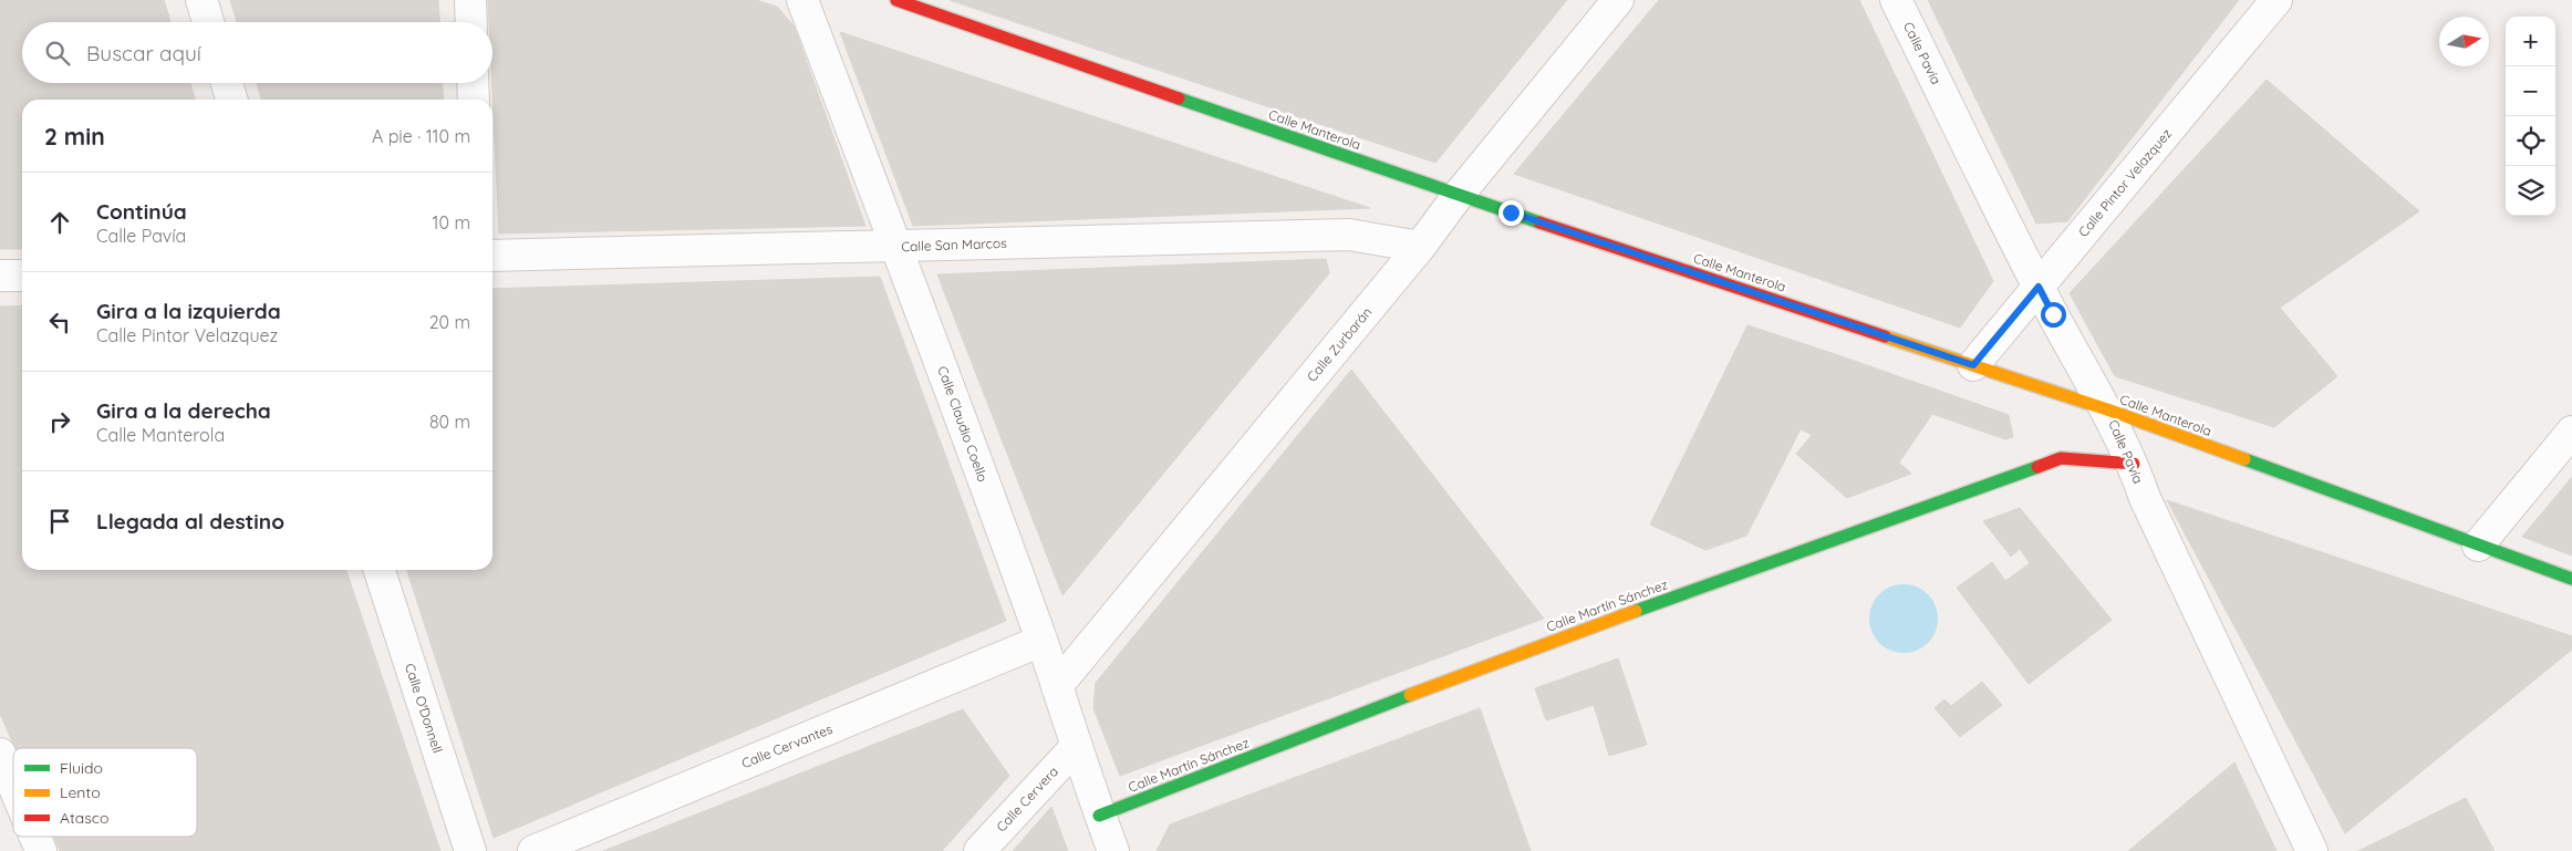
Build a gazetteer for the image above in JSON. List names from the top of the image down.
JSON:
{
  "streets": {
    "street": [
      "Calle Pavía",
      "Calle Manterola",
      "Calle Pintor Velazquez",
      "Calle San Marcos",
      "Calle Zurbarán",
      "Calle Claudio Coello",
      "Calle Martín Sánchez",
      "Calle O'Donnell",
      "Calle Cervantes",
      "Calle Cervera"
    ]
  },
  "crossings": [
    ["Calle Pavía", "Calle Manterola"],
    ["Calle Pavía", "Calle Pintor Velazquez"],
    ["Calle Pavía", "Calle Martín Sánchez"],
    ["Calle Manterola", "Calle Pintor Velazquez"],
    ["Calle Manterola", "Calle Zurbarán"],
    ["Calle San Marcos", "Calle Zurbarán"],
    ["Calle San Marcos", "Calle Claudio Coello"],
    ["Calle Zurbarán", "Calle Claudio Coello"],
    ["Calle Claudio Coello", "Calle Martín Sánchez"],
    ["Calle Claudio Coello", "Calle Cervantes"],
    ["Calle Claudio Coello", "Calle Cervera"]
  ],
  "legend": ["Fluido", "Lento", "Atasco"],
  "north": "right",
  "page": {
    "map_buttons": ["+", "−"],
    "search": "Buscar aquí",
    "heading": ["2 min", "A pie · 110 m"],
    "list": [
      ["Continúa", "Calle Pavía", "10 m"],
      ["Gira a la izquierda", "Calle Pintor Velazquez", "20 m"],
      ["Gira a la derecha", "Calle Manterola", "80 m"],
      "Llegada al destino"
    ]
  }
}
